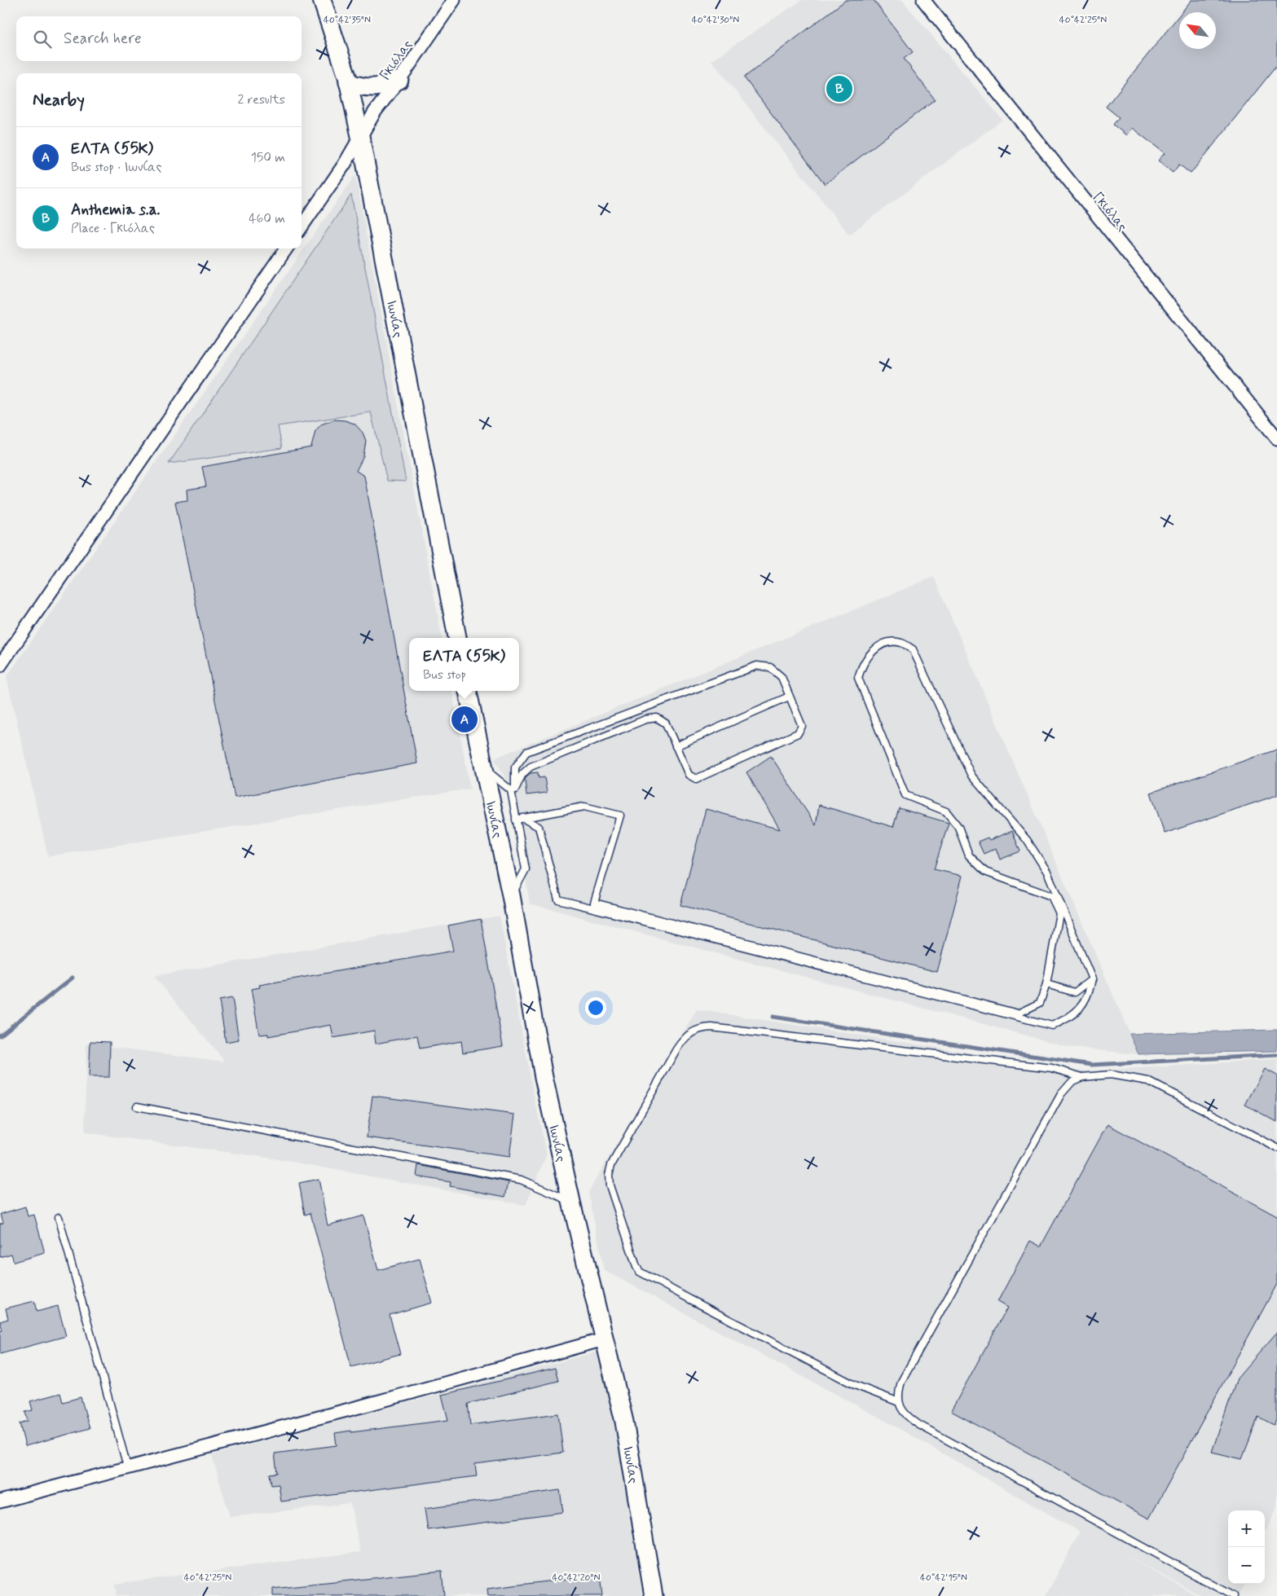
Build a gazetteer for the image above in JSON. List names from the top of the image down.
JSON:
{
  "streets": {
    "street": ["Γκιόλας", "Ιωνίας"]
  },
  "crossings": [
    ["Γκιόλας", "Ιωνίας"]
  ],
  "north": "top left",
  "page": {
    "search": "Search here",
    "heading": ["Nearby", "2 results"],
    "pins": ["B", "A"],
    "list": [
      {
        "mark": "A",
        "name": "ΕΛΤΑ (55Κ)",
        "note": "Bus stop · Ιωνίας",
        "value": "150 m"
      },
      {
        "mark": "B",
        "name": "Anthemia s.a.",
        "note": "Place · Γκιόλας",
        "value": "460 m"
      }
    ],
    "popup": ["ΕΛΤΑ (55Κ)", "Bus stop"],
    "map_buttons": ["+", "−"]
  },
  "coordinates": [
    "40°42'35\"N",
    "40°42'30\"N",
    "40°42'25\"N",
    "40°42'20\"N",
    "40°42'15\"N"
  ]
}
